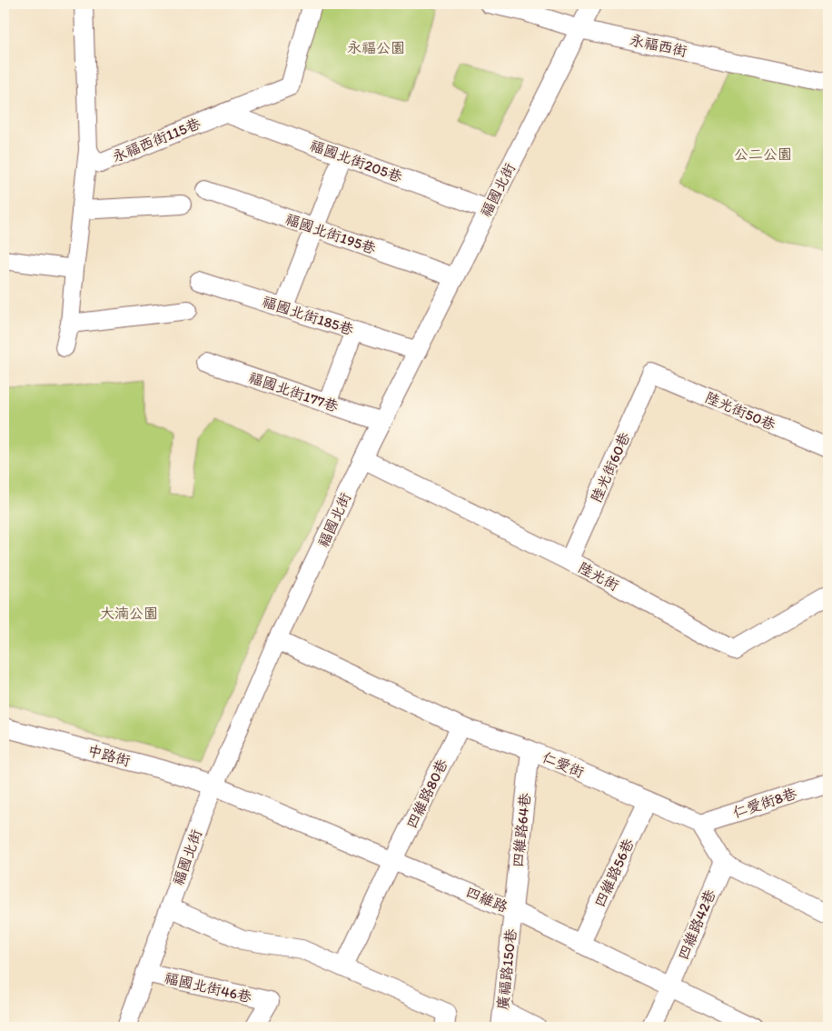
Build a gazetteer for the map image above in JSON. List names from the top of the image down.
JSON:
{
  "streets": {
    "street": [
      "永福西街",
      "永福西街115巷",
      "福國北街205巷",
      "福國北街",
      "福國北街195巷",
      "福國北街185巷",
      "福國北街177巷",
      "陸光街50巷",
      "陸光街60巷",
      "陸光街",
      "中路街",
      "仁愛街",
      "四維路80巷",
      "仁愛街8巷",
      "四維路64巷",
      "四維路56巷",
      "四維路",
      "四維路42巷",
      "廣福路150巷",
      "福國北街46巷"
    ]
  },
  "crossings": [
    ["永福西街", "福國北街"],
    ["永福西街115巷", "福國北街205巷"],
    ["福國北街205巷", "福國北街"],
    ["福國北街", "福國北街195巷"],
    ["福國北街", "福國北街185巷"],
    ["福國北街", "福國北街177巷"],
    ["福國北街", "陸光街"],
    ["福國北街", "中路街"],
    ["福國北街", "仁愛街"],
    ["福國北街", "四維路"],
    ["福國北街", "福國北街46巷"],
    ["陸光街50巷", "陸光街60巷"],
    ["陸光街60巷", "陸光街"],
    ["中路街", "四維路"],
    ["仁愛街", "四維路80巷"],
    ["仁愛街", "仁愛街8巷"],
    ["仁愛街", "四維路64巷"],
    ["仁愛街", "四維路56巷"],
    ["四維路80巷", "四維路"],
    ["四維路64巷", "四維路"],
    ["四維路64巷", "廣福路150巷"],
    ["四維路56巷", "四維路"],
    ["四維路", "四維路42巷"],
    ["四維路", "廣福路150巷"]
  ],
  "parks": ["永福公園", "公二公園", "大湳公園"]
}
